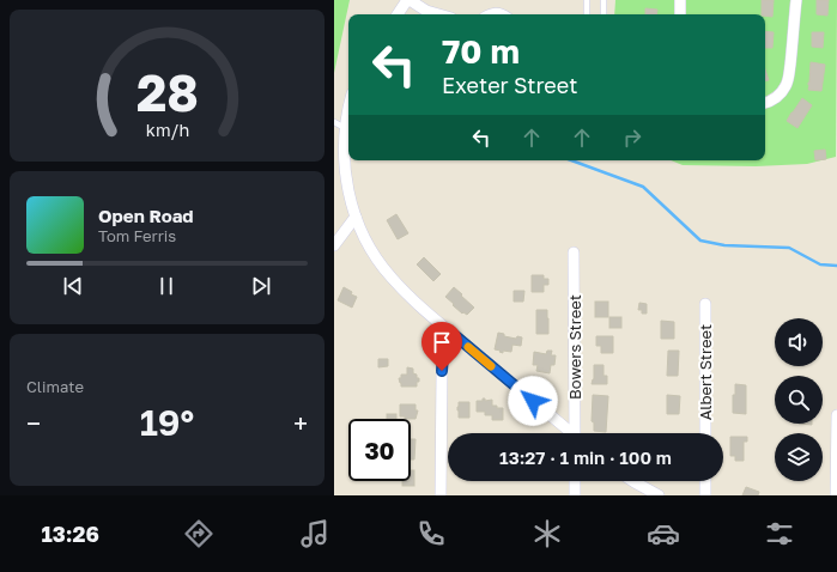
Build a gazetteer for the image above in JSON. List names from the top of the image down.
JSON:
{
  "streets": {
    "street": ["Bowers Street", "Albert Street"]
  },
  "page": {
    "turn": ["70 m", "Exeter Street"],
    "song": ["Open Road", "Tom Ferris"],
    "tile": "Climate",
    "heat": ["−", "19°", "+"],
    "limit": "30",
    "trip": "13:27 · 1 min · 100 m",
    "tabs": "13:26",
    "gauge": ["28", "km/h"]
  }
}
